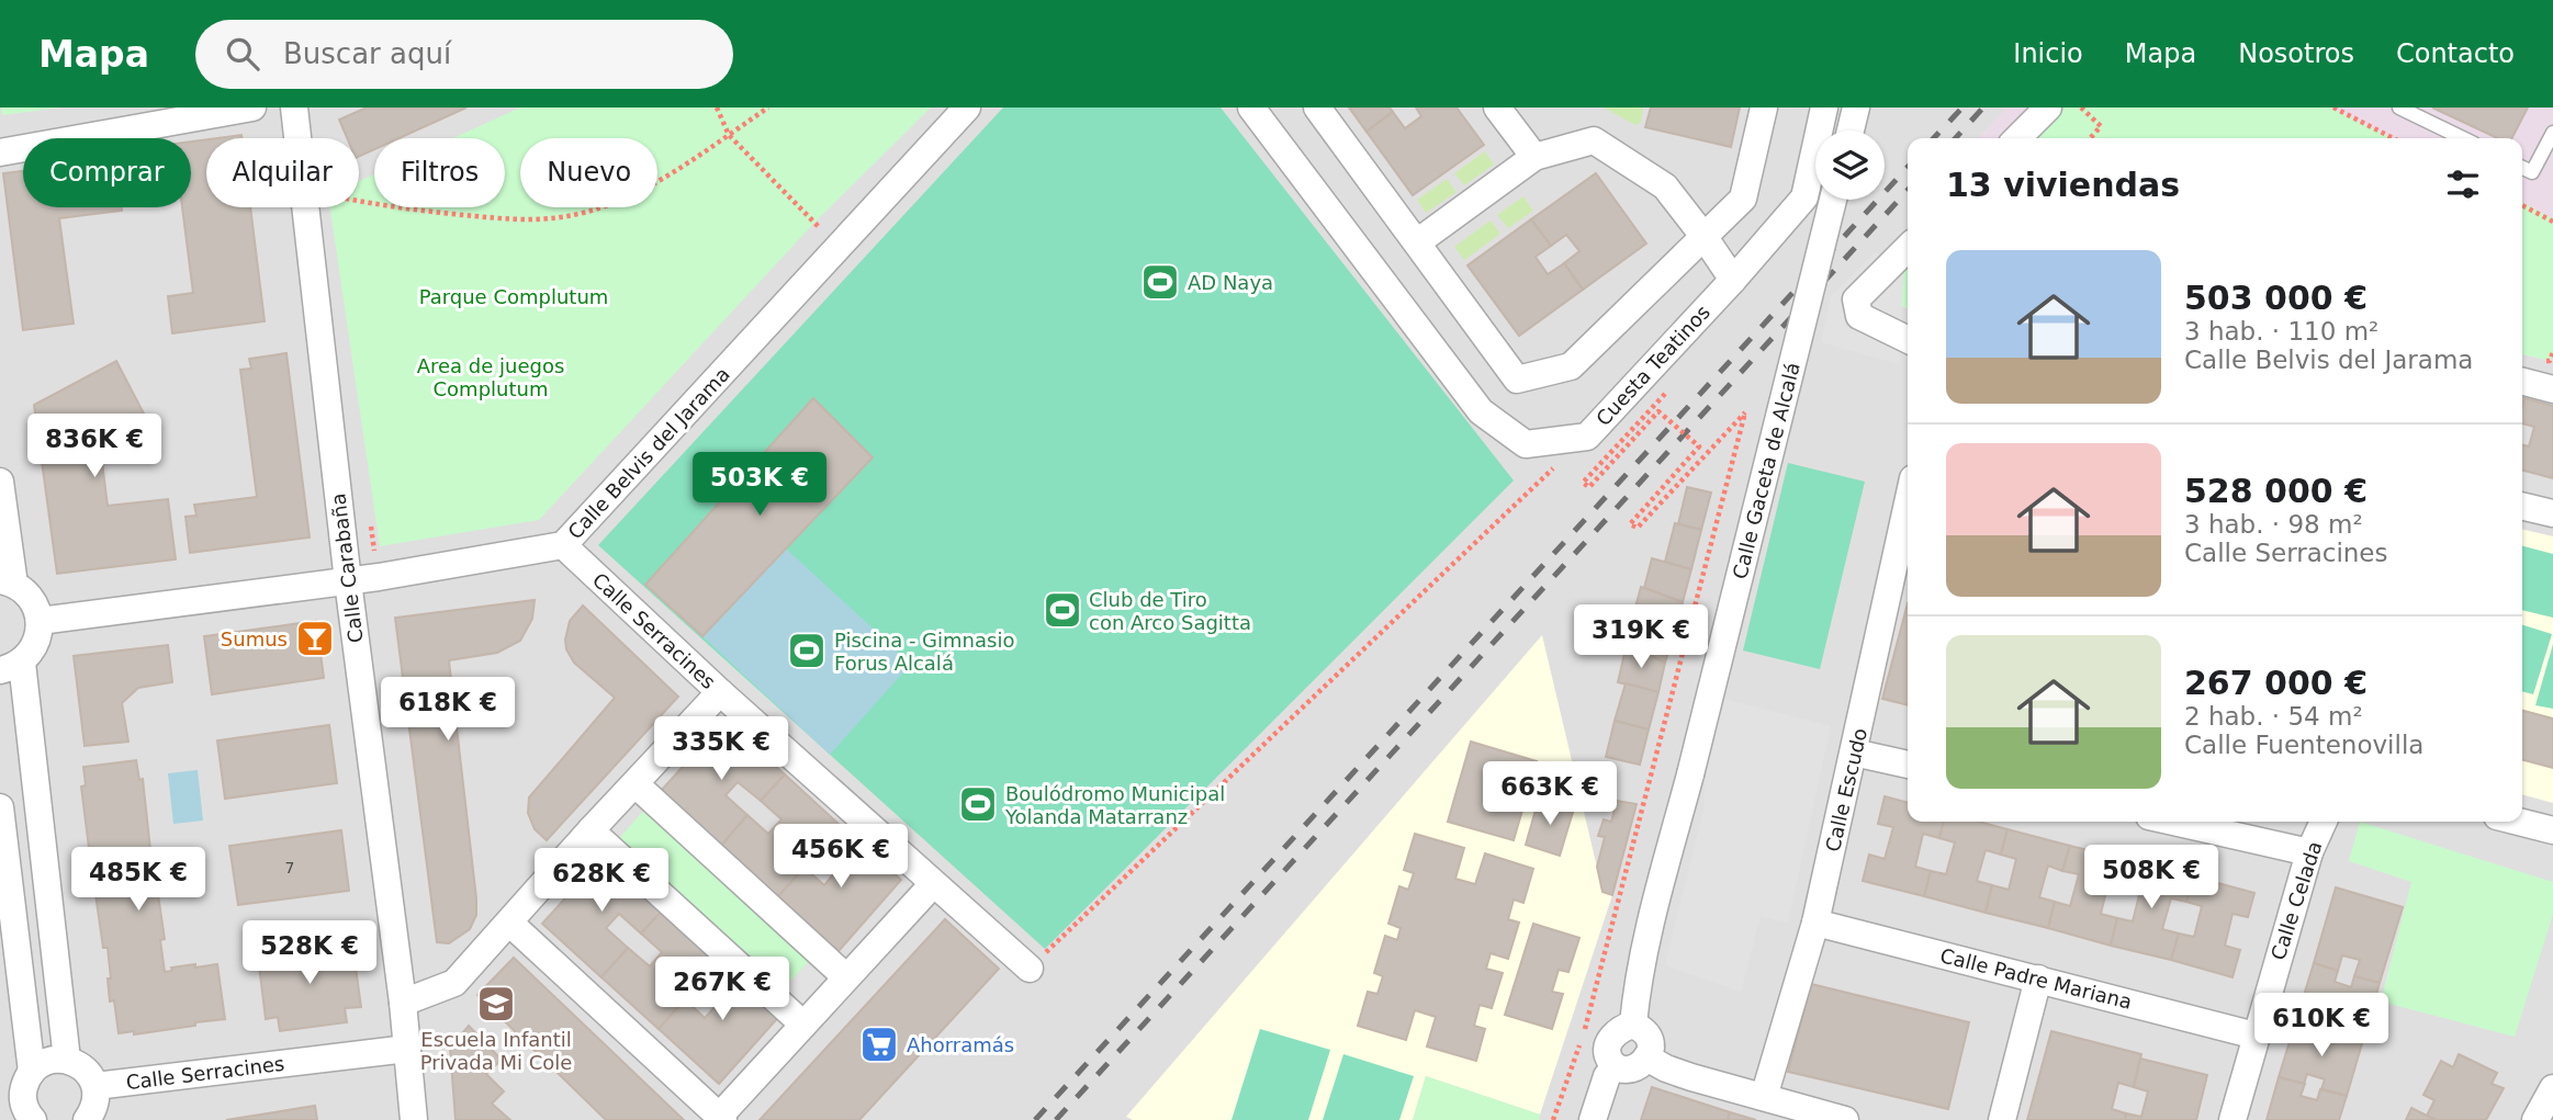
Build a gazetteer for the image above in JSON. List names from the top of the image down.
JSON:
{
  "streets": {
    "street": [
      "Cuesta Teatinos",
      "Calle Belvis del Jarama",
      "Calle Gaceta de Alcalá",
      "Calle Carabaña",
      "Calle Serracines",
      "Calle Escudo",
      "Calle Celada",
      "Calle Padre Mariana"
    ]
  },
  "crossings": [
    ["Calle Belvis del Jarama", "Calle Carabaña"],
    ["Calle Belvis del Jarama", "Calle Serracines"],
    ["Calle Carabaña", "Calle Serracines"],
    ["Calle Escudo", "Calle Padre Mariana"],
    ["Calle Celada", "Calle Padre Mariana"]
  ],
  "parks": ["Parque Complutum", "Area de juegos Complutum"],
  "places": {
    "sports": [
      "AD Naya",
      "Club de Tiro con Arco Sagitta",
      "Piscina - Gimnasio Forus Alcalá",
      "Boulódromo Municipal Yolanda Matarranz"
    ],
    "bar": ["Sumus"],
    "school or university": ["Escuela Infantil Privada Mi Cole"],
    "supermarket": ["Ahorramás"]
  },
  "house_numbers": ["7"],
  "page": {
    "header": "Mapa",
    "search": "Buscar aquí",
    "nav": [
      "Inicio",
      "Mapa",
      "Nosotros",
      "Contacto"
    ],
    "chip": [
      "Comprar",
      "Alquilar",
      "Filtros",
      "Nuevo"
    ],
    "heading": "13 viviendas",
    "list": [
      {
        "name": "503 000 €",
        "note": "3 hab. · 110 m² · Calle Belvis del Jarama"
      },
      {
        "name": "528 000 €",
        "note": "3 hab. · 98 m² · Calle Serracines"
      },
      {
        "name": "267 000 €",
        "note": "2 hab. · 54 m² · Calle Fuentenovilla"
      }
    ],
    "price": [
      "836K €",
      "503K €",
      "319K €",
      "618K €",
      "335K €",
      "663K €",
      "456K €",
      "508K €",
      "485K €",
      "628K €",
      "528K €",
      "267K €",
      "610K €"
    ]
  }
}
